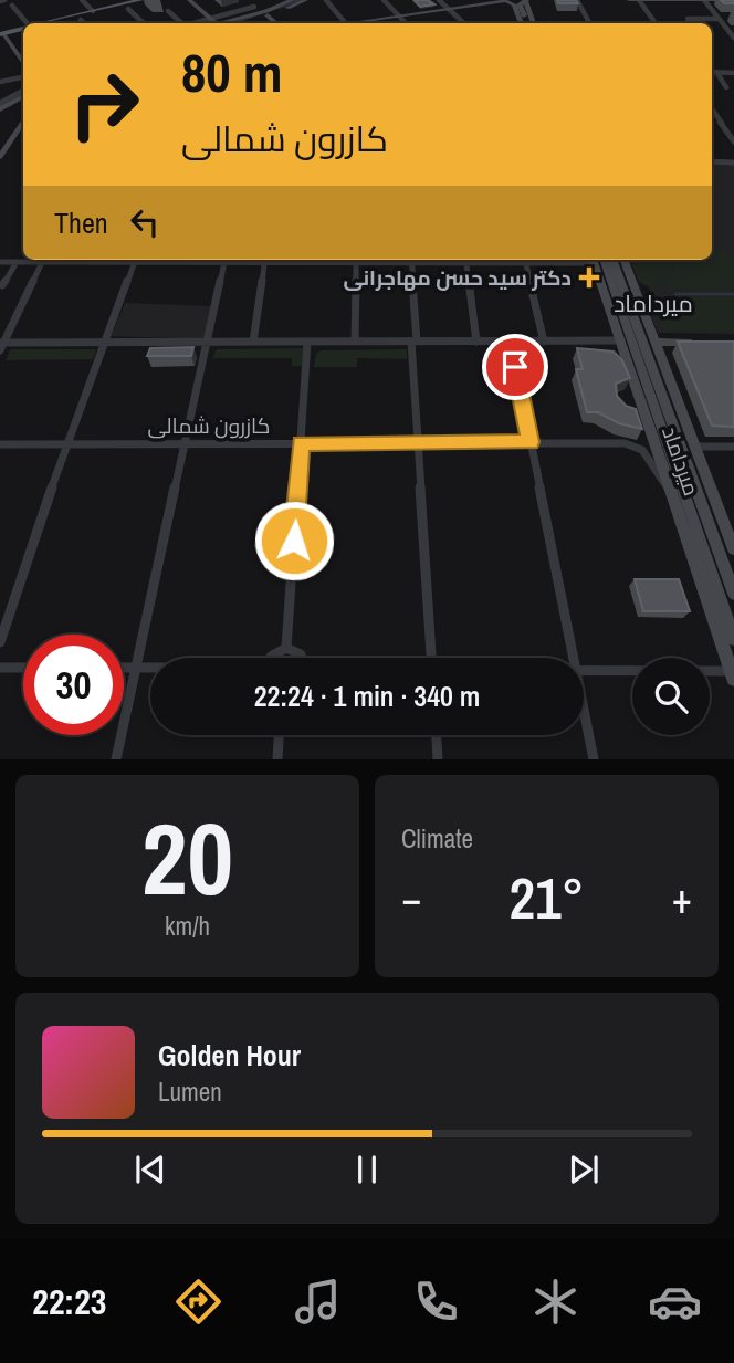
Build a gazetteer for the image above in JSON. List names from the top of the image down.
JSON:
{
  "streets": {
    "main road": ["میرداماد"],
    "street": ["کازرون شمالی"]
  },
  "crossings": [
    ["کازرون شمالی", "میرداماد"]
  ],
  "districts": ["میرداماد"],
  "places": {
    "health": ["دکتر سید حسن مهاجرانی"]
  },
  "page": {
    "turn": ["80 m", "کازرون شمالی"],
    "then": "Then",
    "limit": "30",
    "trip": "22:24 · 1 min · 340 m",
    "tile": [
      ["20", "km/h"],
      "Climate"
    ],
    "heat": ["−", "21°", "+"],
    "song": ["Golden Hour", "Lumen"],
    "tabs": "22:23"
  }
}
